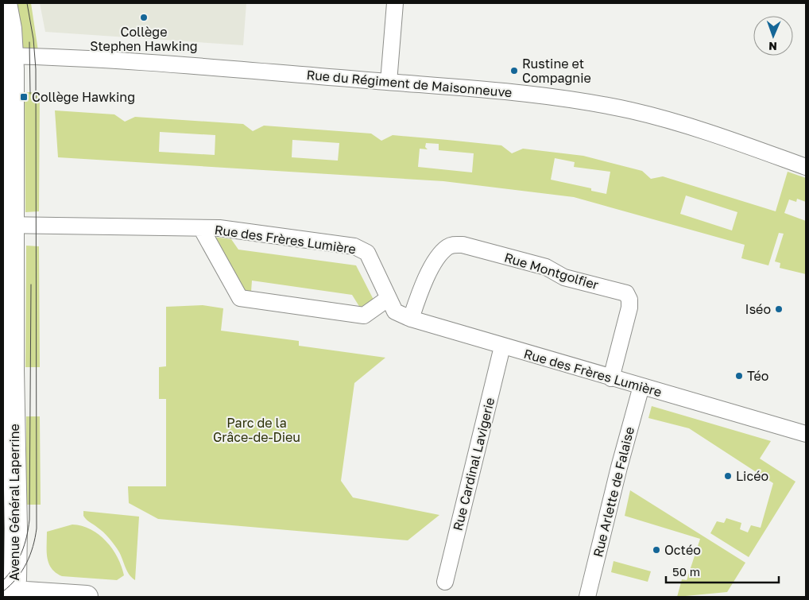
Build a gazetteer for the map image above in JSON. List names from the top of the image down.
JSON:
{
  "streets": {
    "street": [
      "Rue du Régiment de Maisonneuve",
      "Rue des Frères Lumière",
      "Rue Montgolfier",
      "Rue Cardinal Lavigerie",
      "Rue Arlette de Falaise",
      "Avenue Général Laperrine"
    ]
  },
  "crossings": [
    ["Rue du Régiment de Maisonneuve", "Avenue Général Laperrine"],
    ["Rue des Frères Lumière", "Rue Montgolfier"],
    ["Rue des Frères Lumière", "Rue Cardinal Lavigerie"],
    ["Rue des Frères Lumière", "Rue Arlette de Falaise"],
    ["Rue des Frères Lumière", "Avenue Général Laperrine"]
  ],
  "parks": ["Parc de la Grâce-de-Dieu"],
  "places": {
    "other": [
      "Collège Stephen Hawking",
      "Rustine et Compagnie",
      "Iséo",
      "Téo",
      "Licéo",
      "Octéo"
    ],
    "transit": ["Collège Hawking"]
  },
  "scale_bar": "50 m",
  "north": "bottom"
}
